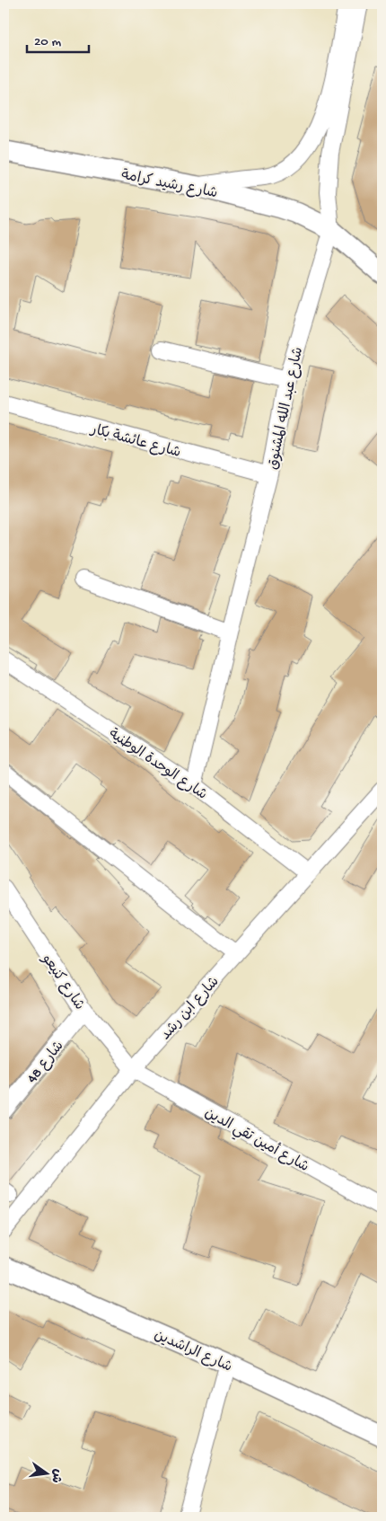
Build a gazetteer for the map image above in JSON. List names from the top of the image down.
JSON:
{
  "streets": {
    "street": [
      "شارع رشيد كرامة",
      "شارع عبد الله المشنوق",
      "شارع عائشة بكار",
      "شارع الوحدة الوطنية",
      "شارع كنيعو",
      "شارع ابن رشد",
      "شارع 48",
      "شارع أمين تقي الدين",
      "شارع الراشدين"
    ]
  },
  "crossings": [
    ["شارع رشيد كرامة", "شارع عبد الله المشنوق"],
    ["شارع عبد الله المشنوق", "شارع عائشة بكار"],
    ["شارع عبد الله المشنوق", "شارع الوحدة الوطنية"],
    ["شارع الوحدة الوطنية", "شارع ابن رشد"],
    ["شارع كنيعو", "شارع ابن رشد"],
    ["شارع كنيعو", "شارع 48"],
    ["شارع كنيعو", "شارع أمين تقي الدين"],
    ["شارع ابن رشد", "شارع أمين تقي الدين"]
  ],
  "scale_bar": "20 m",
  "north": "right"
}
